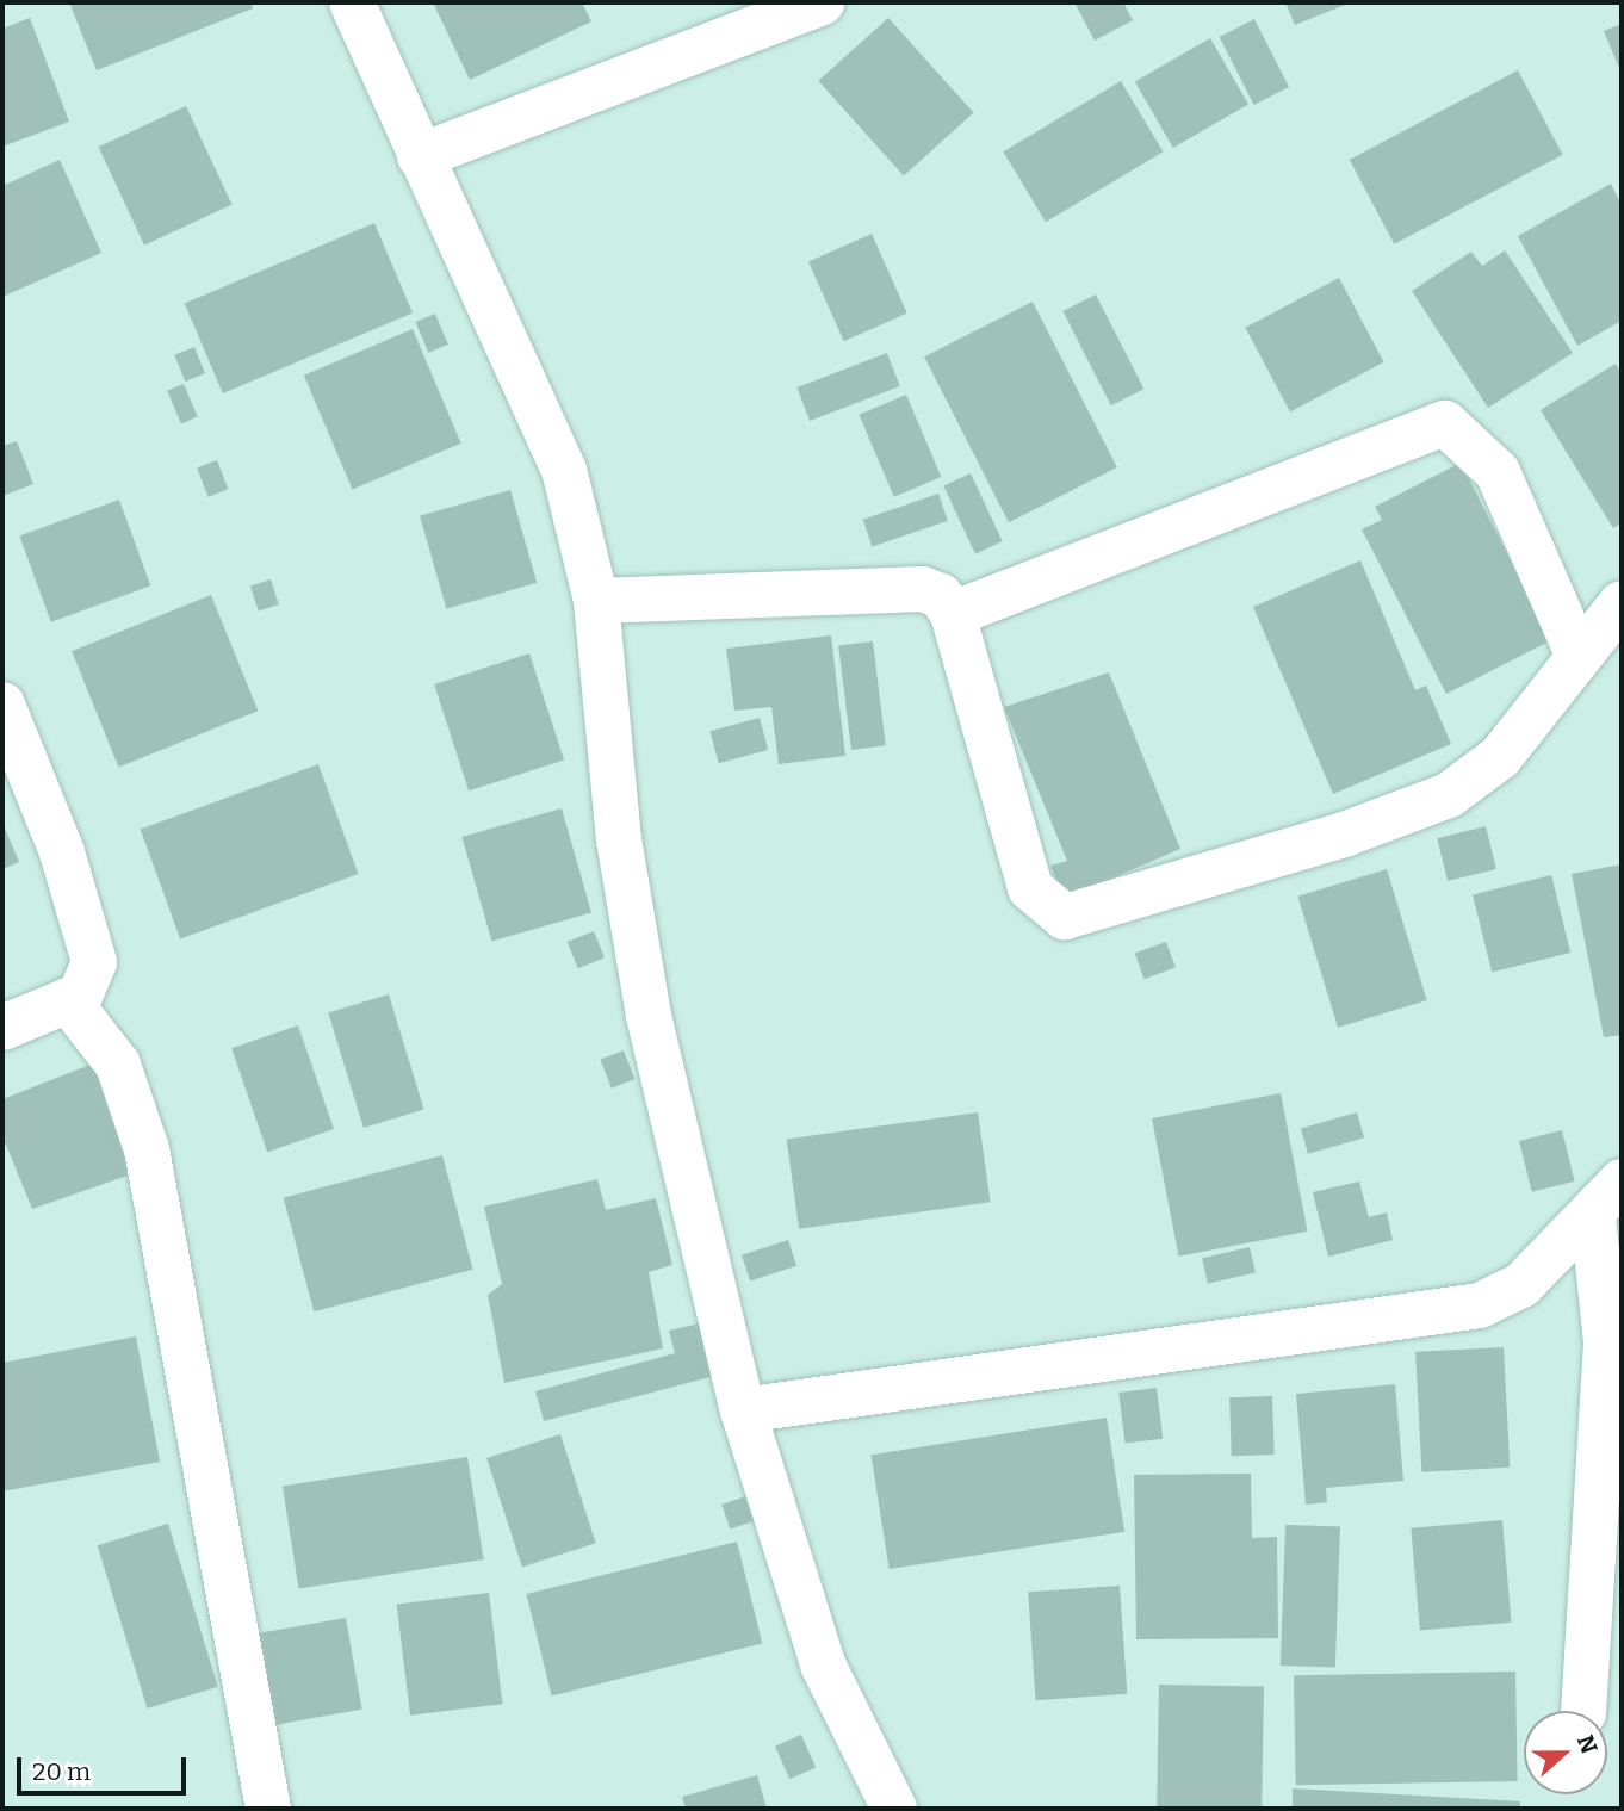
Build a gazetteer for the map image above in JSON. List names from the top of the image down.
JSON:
{
  "scale_bar": "20 m",
  "north": "right"
}
